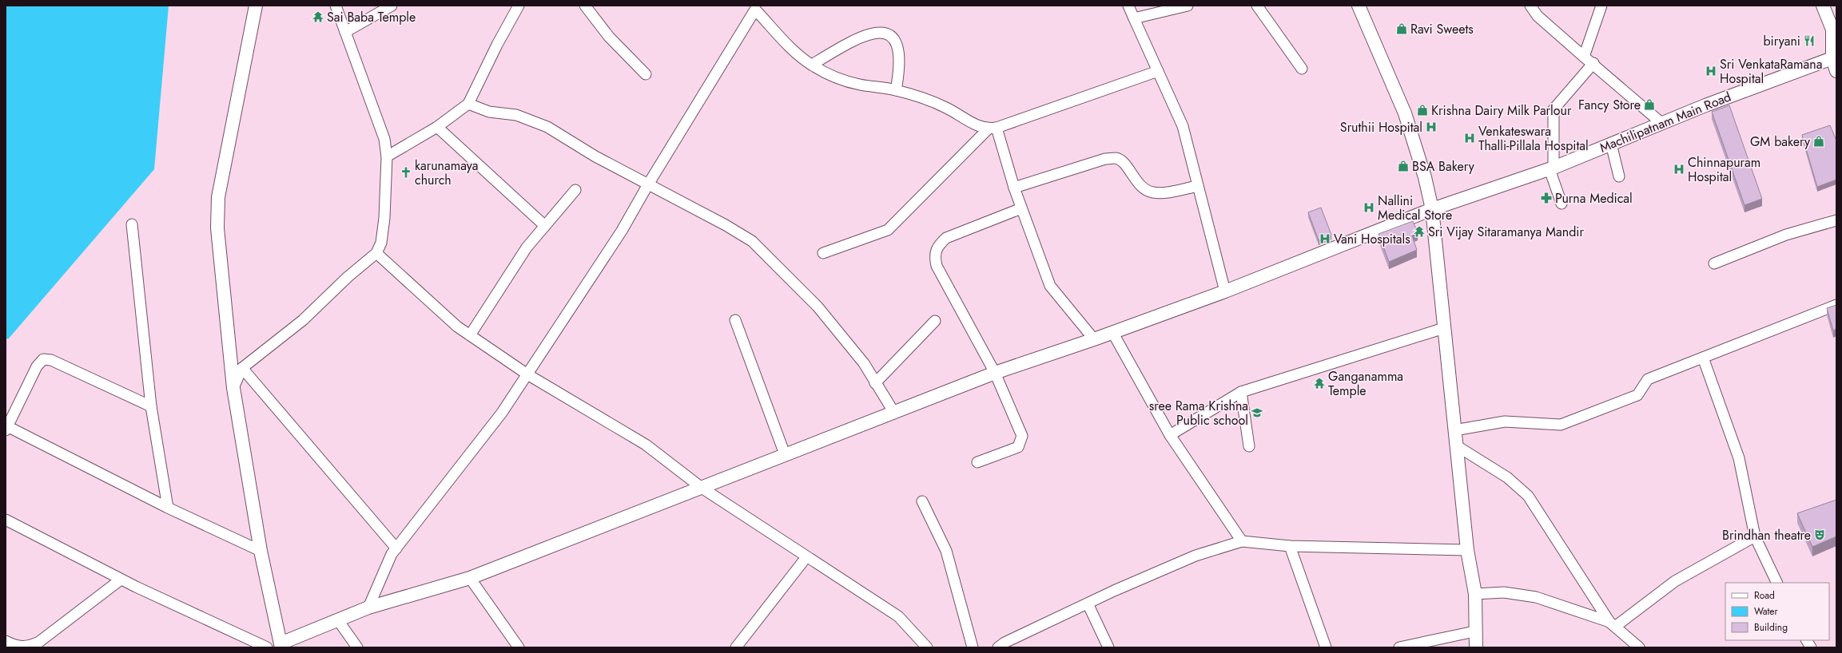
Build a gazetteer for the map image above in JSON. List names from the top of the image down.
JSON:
{
  "streets": {
    "street": ["Machilipatnam Main Road"]
  },
  "places": {
    "temple": ["Sai Baba Temple", "Sri Vijay Sitaramanya Mandir", "Ganganamma Temple"],
    "shop": [
      "Ravi Sweets",
      "Fancy Store",
      "Krishna Dairy Milk Parlour",
      "GM bakery",
      "BSA Bakery"
    ],
    "restaurant": ["biryani"],
    "hospital": [
      "Sri VenkataRamana Hospital",
      "Sruthii Hospital",
      "Venkateswara Thalli-Pillala Hospital",
      "Chinnapuram Hospital",
      "Nallini Medical Store",
      "Vani Hospitals"
    ],
    "church": ["karunamaya church"],
    "pharmacy": ["Purna Medical"],
    "school or university": ["sree Rama Krishna Public school"],
    "theatre": ["Brindhan theatre"]
  },
  "legend": ["Road", "Water", "Building"]
}
